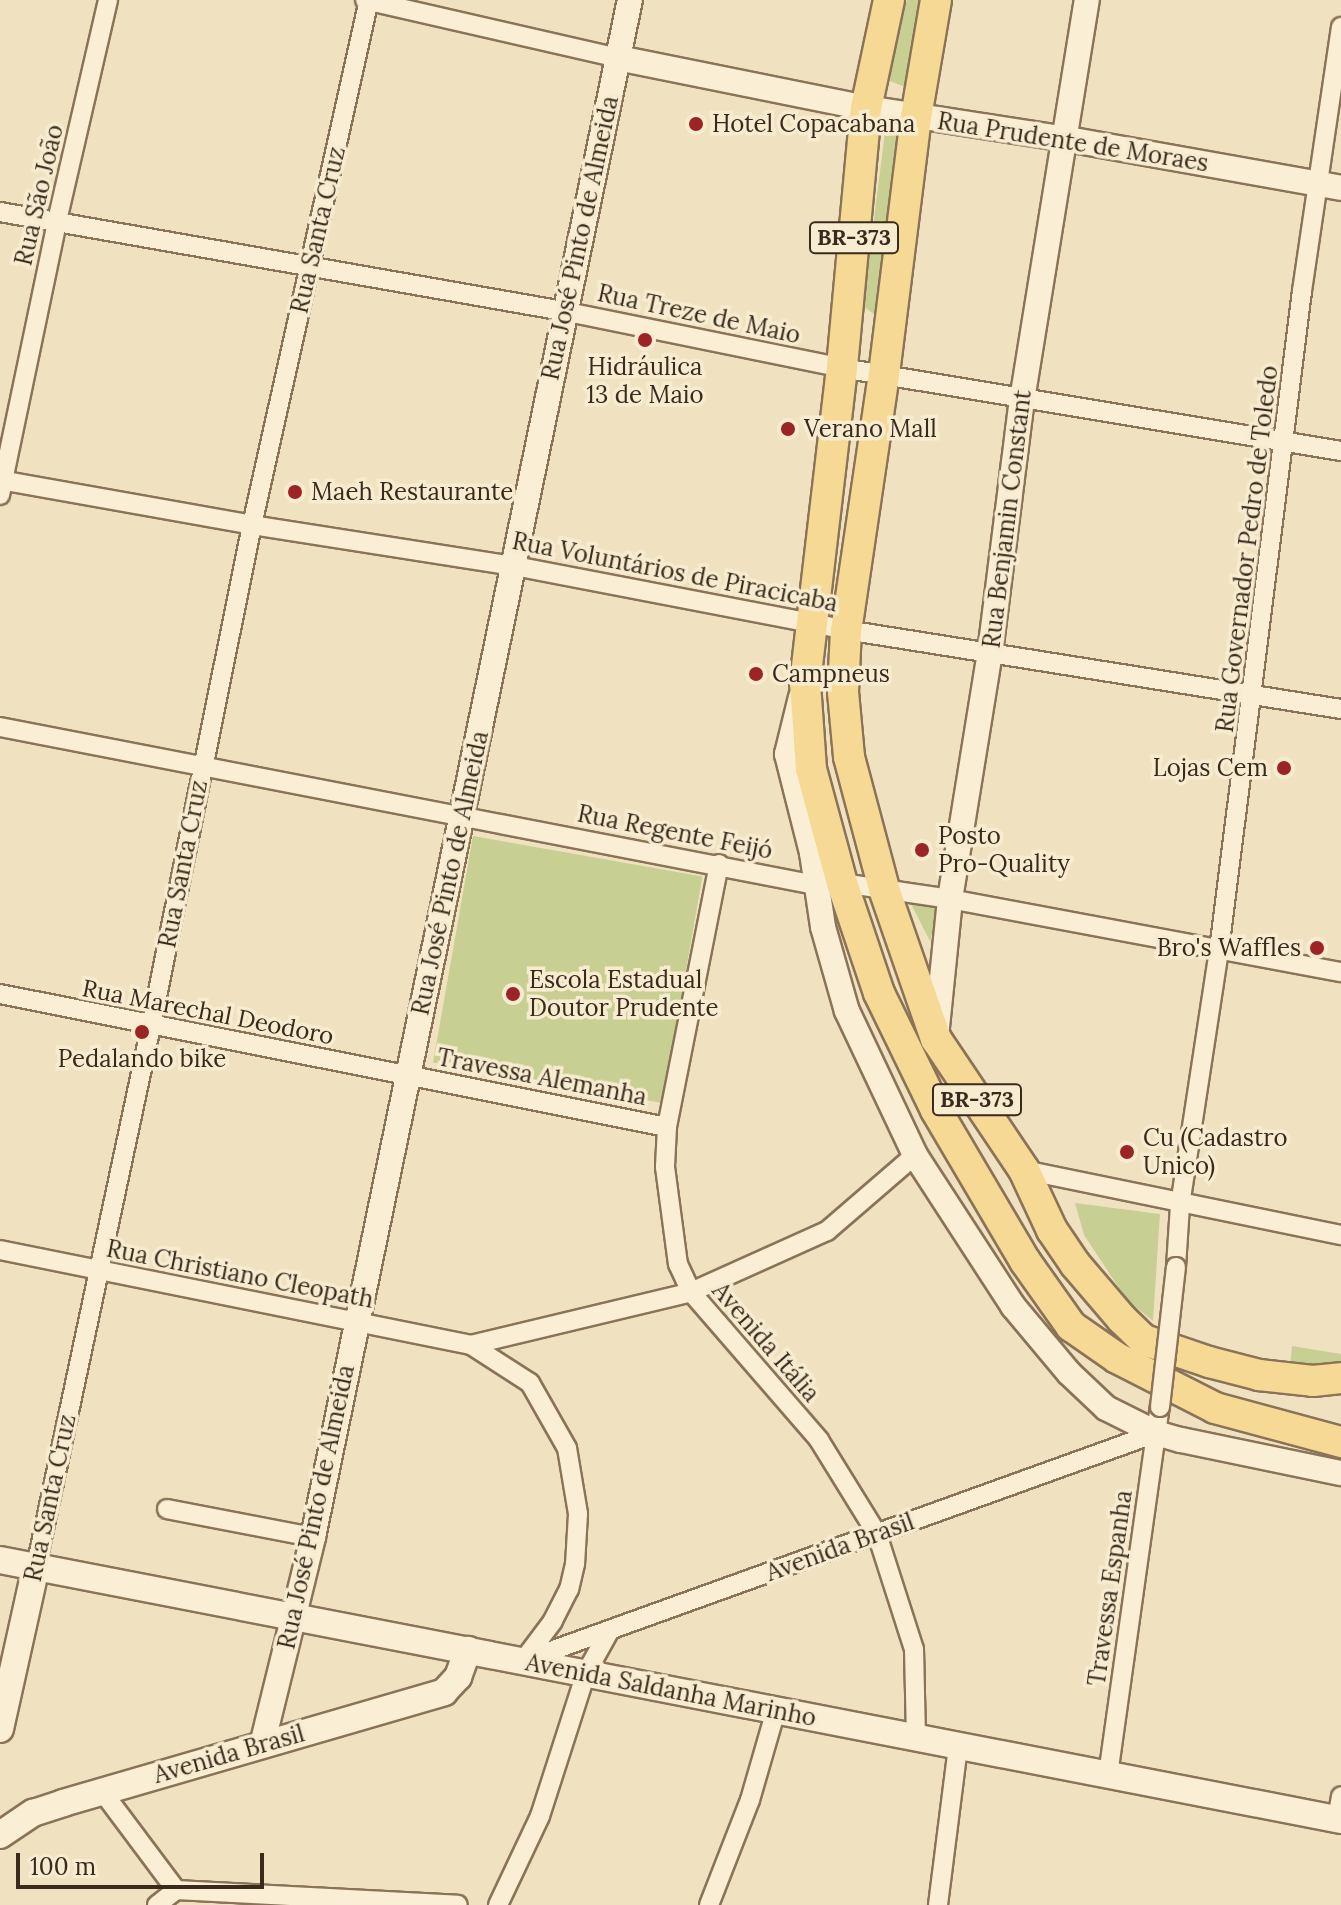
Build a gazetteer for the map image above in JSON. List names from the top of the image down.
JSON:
{
  "streets": {
    "main road": [
      "Rua Santa Cruz",
      "BR-373",
      "Avenida Brasil",
      "Avenida Saldanha Marinho"
    ],
    "street": [
      "Rua Prudente de Moraes",
      "Rua São João",
      "Rua José Pinto de Almeida",
      "Rua Treze de Maio",
      "Rua Benjamin Constant",
      "Rua Governador Pedro de Toledo",
      "Rua Voluntários de Piracicaba",
      "Rua Regente Feijó",
      "Rua Marechal Deodoro",
      "Travessa Alemanha",
      "Rua Christiano Cleopath",
      "Avenida Itália",
      "Travessa Espanha"
    ]
  },
  "crossings": [
    ["Rua Prudente de Moraes", "Rua José Pinto de Almeida"],
    ["Rua Prudente de Moraes", "BR-373"],
    ["Rua Prudente de Moraes", "Rua Benjamin Constant"],
    ["Rua Prudente de Moraes", "Rua Governador Pedro de Toledo"],
    ["Rua São João", "Rua Treze de Maio"],
    ["Rua São João", "Rua Voluntários de Piracicaba"],
    ["Rua Santa Cruz", "Rua Treze de Maio"],
    ["Rua Santa Cruz", "Rua Voluntários de Piracicaba"],
    ["Rua Santa Cruz", "Rua Regente Feijó"],
    ["Rua Santa Cruz", "Rua Marechal Deodoro"],
    ["Rua Santa Cruz", "Rua Christiano Cleopath"],
    ["Rua Santa Cruz", "Avenida Saldanha Marinho"],
    ["Rua José Pinto de Almeida", "Rua Treze de Maio"],
    ["Rua José Pinto de Almeida", "Rua Voluntários de Piracicaba"],
    ["Rua José Pinto de Almeida", "Rua Regente Feijó"],
    ["Rua José Pinto de Almeida", "Rua Marechal Deodoro"],
    ["Rua José Pinto de Almeida", "Travessa Alemanha"],
    ["Rua José Pinto de Almeida", "Rua Christiano Cleopath"],
    ["Rua José Pinto de Almeida", "Avenida Brasil"],
    ["Rua José Pinto de Almeida", "Avenida Saldanha Marinho"],
    ["BR-373", "Rua Treze de Maio"],
    ["BR-373", "Rua Benjamin Constant"],
    ["BR-373", "Rua Voluntários de Piracicaba"],
    ["BR-373", "Rua Regente Feijó"],
    ["Rua Treze de Maio", "Rua Benjamin Constant"],
    ["Rua Treze de Maio", "Rua Governador Pedro de Toledo"],
    ["Rua Benjamin Constant", "Rua Voluntários de Piracicaba"],
    ["Rua Benjamin Constant", "Rua Regente Feijó"],
    ["Rua Governador Pedro de Toledo", "Rua Voluntários de Piracicaba"],
    ["Rua Governador Pedro de Toledo", "Rua Regente Feijó"],
    ["Rua Governador Pedro de Toledo", "Travessa Espanha"],
    ["Rua Regente Feijó", "Avenida Itália"],
    ["Rua Marechal Deodoro", "Travessa Alemanha"],
    ["Travessa Alemanha", "Avenida Itália"],
    ["Avenida Itália", "Avenida Brasil"],
    ["Avenida Itália", "Avenida Saldanha Marinho"],
    ["Avenida Brasil", "Travessa Espanha"],
    ["Avenida Brasil", "Avenida Saldanha Marinho"],
    ["Travessa Espanha", "Avenida Saldanha Marinho"]
  ],
  "places": [
    "Hotel Copacabana",
    "Hidráulica 13 de Maio",
    "Verano Mall",
    "Maeh Restaurante",
    "Campneus",
    "Lojas Cem",
    "Posto Pro-Quality",
    "Bro's Waffles",
    "Escola Estadual Doutor Prudente",
    "Pedalando bike",
    "Cu (Cadastro Unico)"
  ],
  "scale_bar": "100 m"
}
